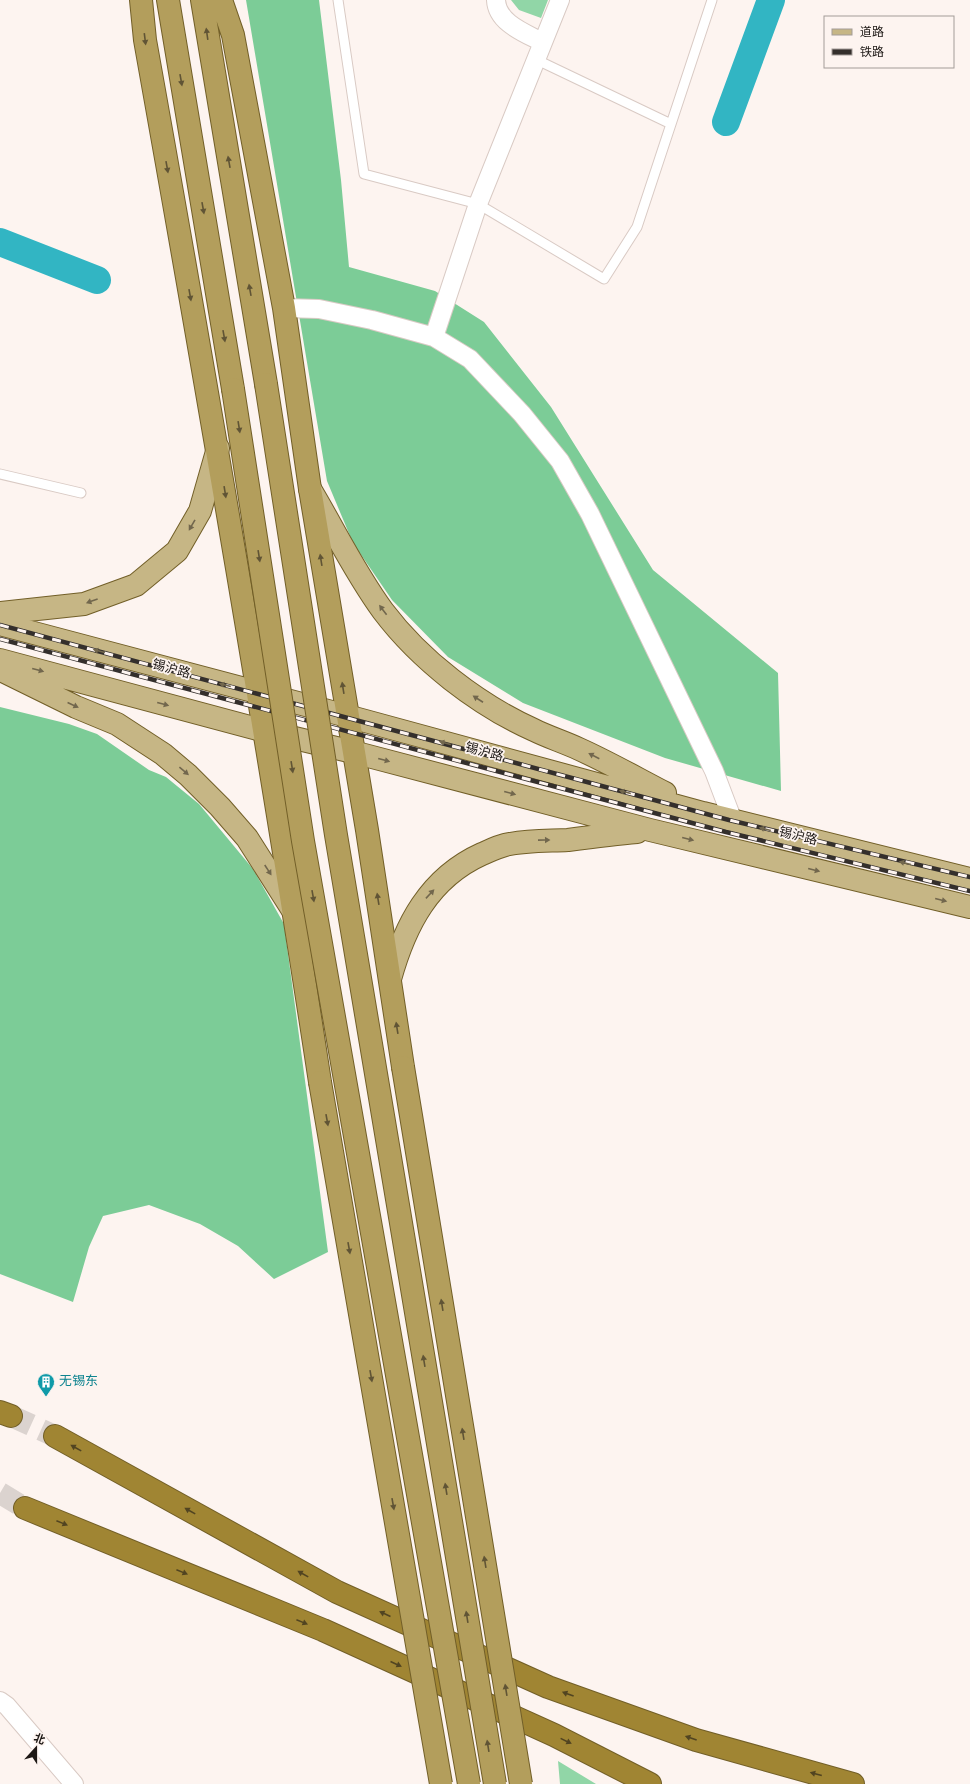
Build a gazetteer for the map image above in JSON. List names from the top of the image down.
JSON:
{
  "streets": {
    "main road": ["锡沪路"]
  },
  "places": {
    "building": ["无锡东"]
  },
  "legend": ["道路", "铁路"],
  "north": "top"
}
